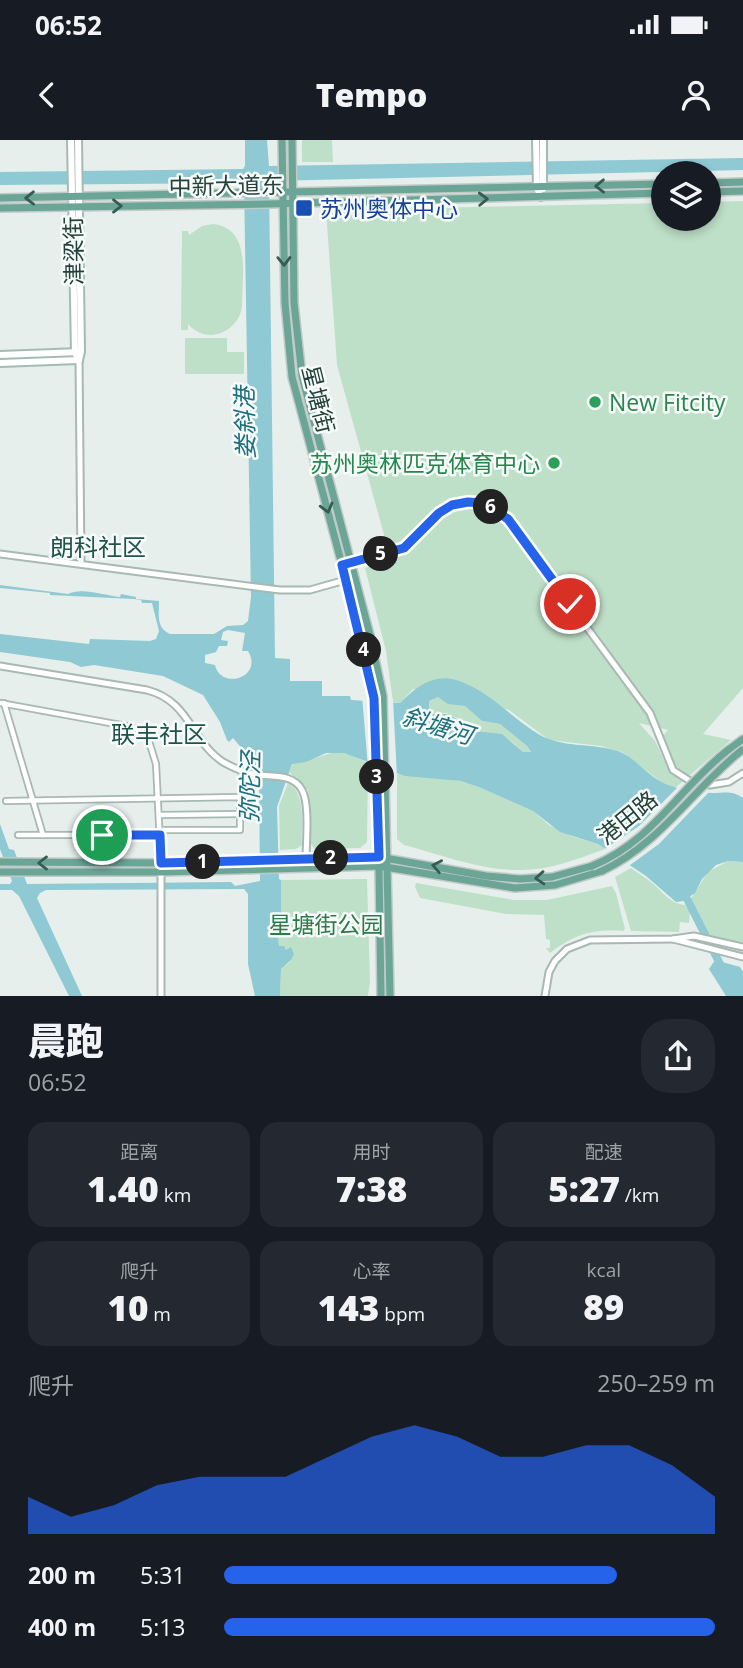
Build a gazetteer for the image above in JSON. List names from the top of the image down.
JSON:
{
  "streets": {
    "main road": [
      "中新大道东",
      "津梁街",
      "星塘街",
      "港田路"
    ]
  },
  "crossings": [
    ["中新大道东", "津梁街"],
    ["中新大道东", "星塘街"],
    ["星塘街", "港田路"]
  ],
  "districts": ["朗科社区", "联丰社区"],
  "water": ["娄斜港", "斜塘河", "弥陀泾"],
  "parks": ["星塘街公园"],
  "places": {
    "transit": ["苏州奥体中心"],
    "other": ["New Fitcity", "苏州奥林匹克体育中心"]
  },
  "page": {
    "status": "06:52",
    "header": "Tempo",
    "pins": [
      "6",
      "5",
      "4",
      "3",
      "2",
      "1"
    ],
    "heading": ["晨跑", "06:52"],
    "stats": [
      ["距离", "1.40 km"],
      ["用时", "7:38"],
      ["配速", "5:27 /km"],
      ["爬升", "10 m"],
      ["心率", "143 bpm"],
      ["kcal", "89"]
    ],
    "chart": ["爬升", "250–259 m"],
    "list": [
      {
        "name": "200 m",
        "note": "5:31"
      },
      {
        "name": "400 m",
        "note": "5:13"
      }
    ]
  }
}
